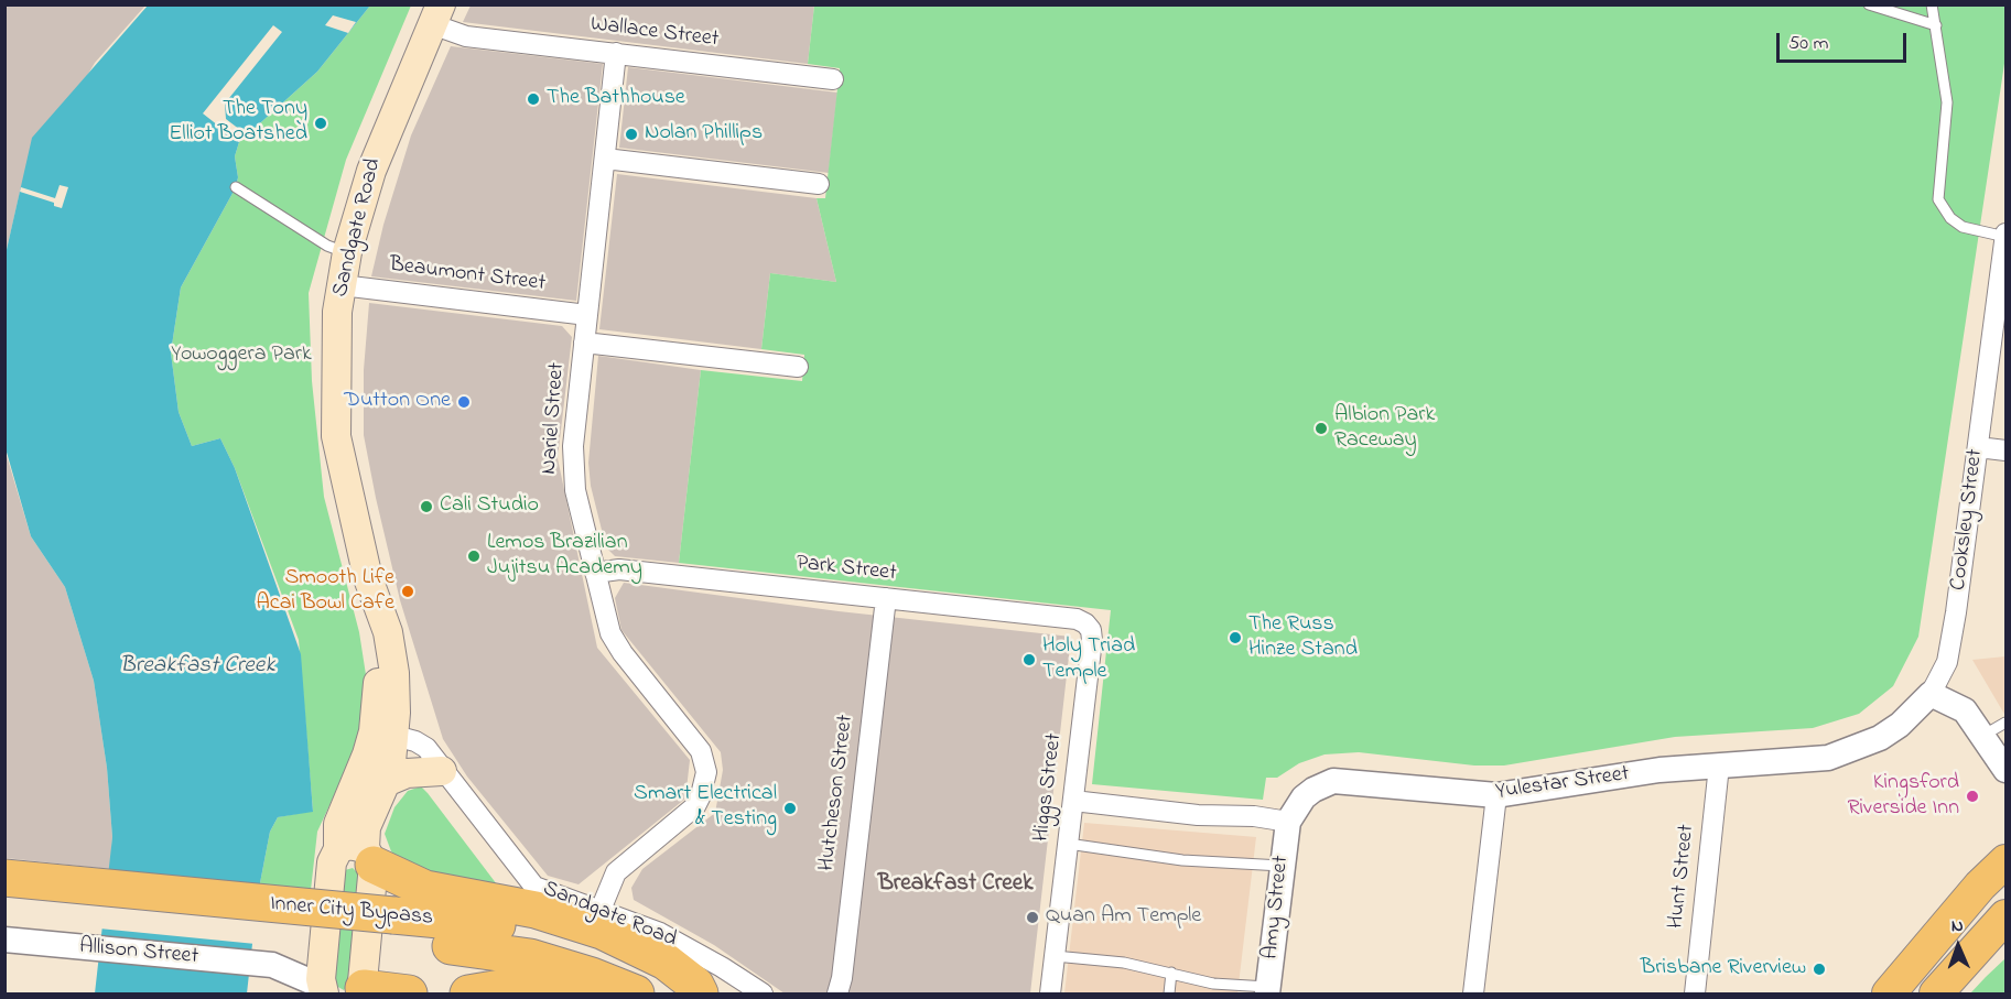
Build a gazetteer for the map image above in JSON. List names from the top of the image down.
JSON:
{
  "streets": {
    "highway": ["Inner City Bypass"],
    "main road": ["Sandgate Road"],
    "street": [
      "Wallace Street",
      "Beaumont Street",
      "Nariel Street",
      "Cooksley Street",
      "Park Street",
      "Yulestar Street",
      "Higgs Street",
      "Hutcheson Street",
      "Hunt Street",
      "Amy Street",
      "Allison Street"
    ]
  },
  "crossings": [
    ["Wallace Street", "Sandgate Road"],
    ["Wallace Street", "Nariel Street"],
    ["Sandgate Road", "Beaumont Street"],
    ["Sandgate Road", "Nariel Street"],
    ["Beaumont Street", "Nariel Street"],
    ["Nariel Street", "Park Street"],
    ["Cooksley Street", "Yulestar Street"],
    ["Park Street", "Higgs Street"],
    ["Park Street", "Hutcheson Street"],
    ["Yulestar Street", "Hunt Street"],
    ["Yulestar Street", "Amy Street"]
  ],
  "districts": ["Breakfast Creek"],
  "water": ["Breakfast Creek"],
  "parks": ["Yowoggera Park"],
  "places": [
    "The Bathhouse",
    "The Tony Elliot Boatshed",
    "Nolan Phillips",
    "Dutton One",
    "Albion Park Raceway",
    "Cali Studio",
    "Lemos Brazilian Jujitsu Academy",
    "Smooth Life Acai Bowl Cafe",
    "The Russ Hinze Stand",
    "Holy Triad Temple",
    "Kingsford Riverside Inn",
    "Smart Electrical & Testing",
    "Quan Am Temple",
    "Brisbane Riverview"
  ],
  "scale_bar": "50 m",
  "north": "top"
}
